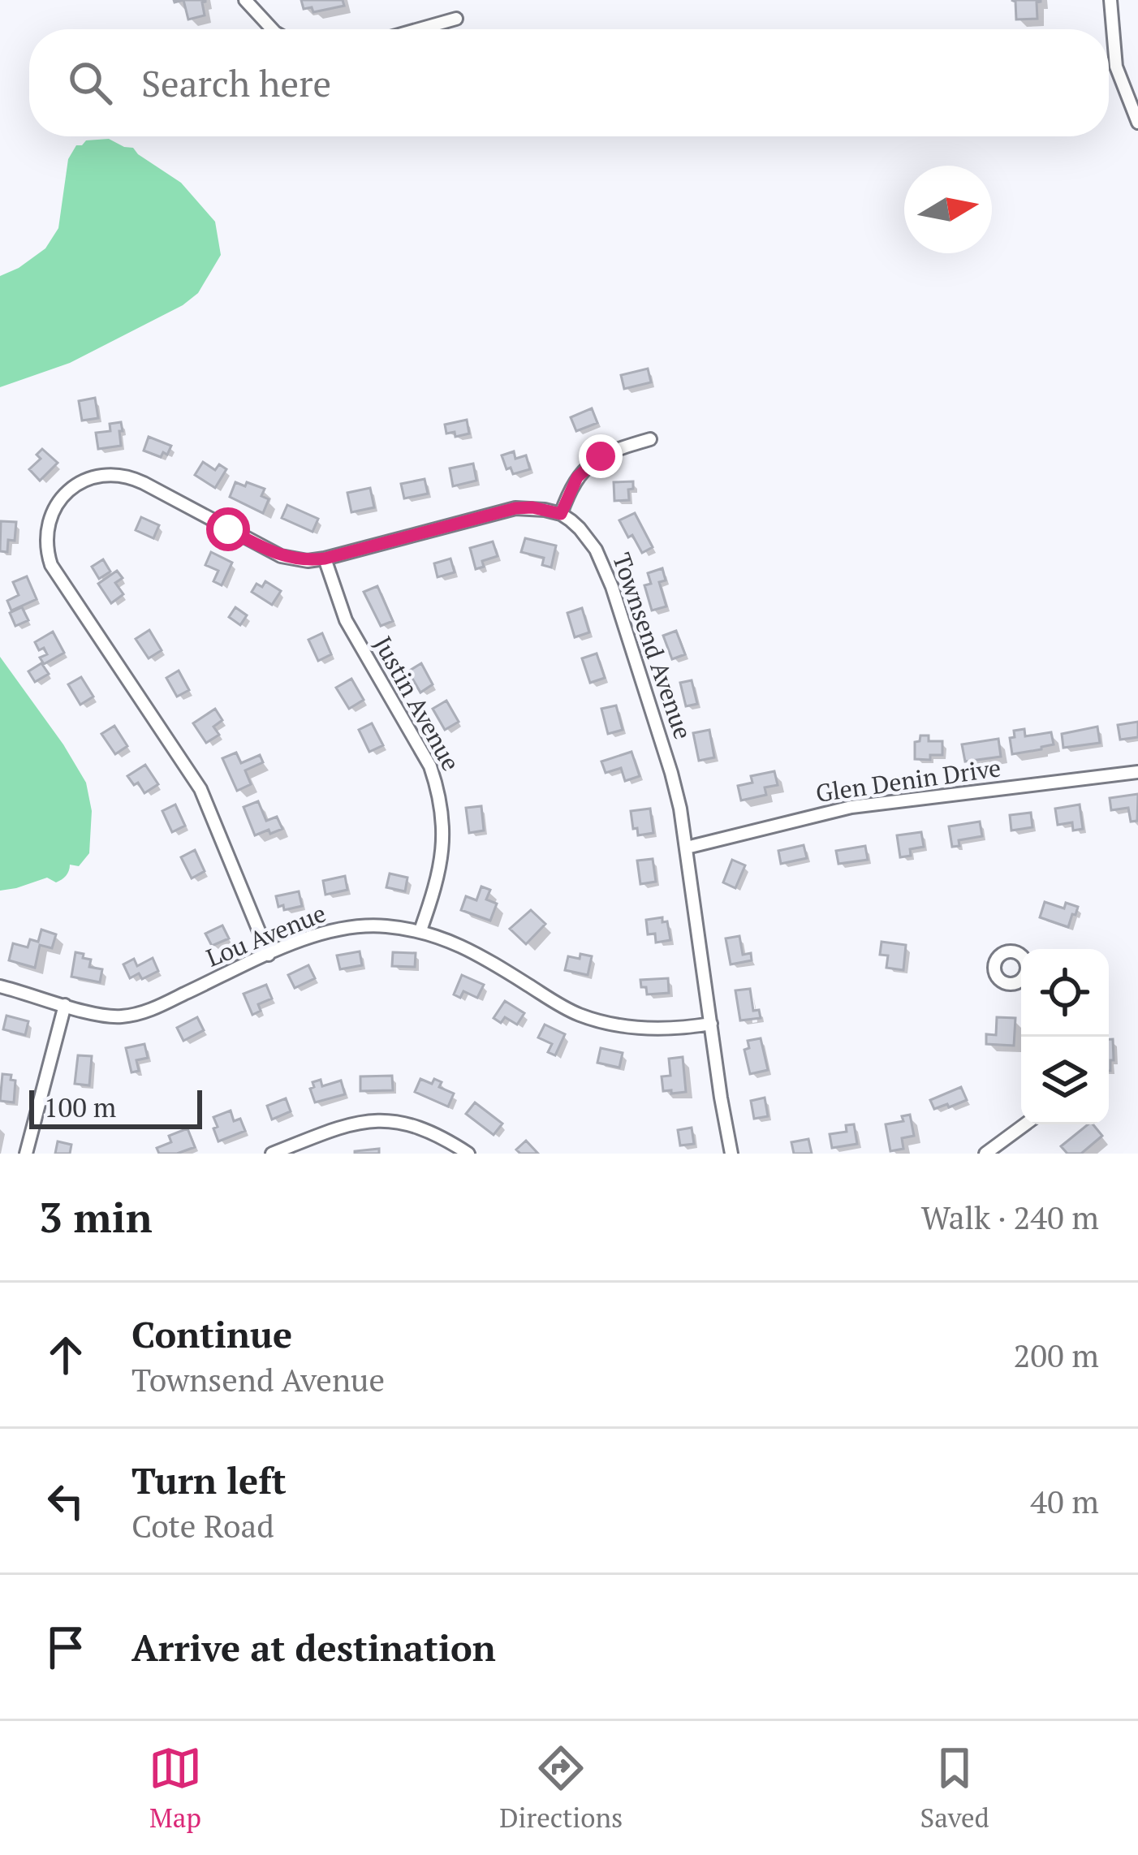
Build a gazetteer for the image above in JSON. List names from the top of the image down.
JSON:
{
  "streets": {
    "street": [
      "Townsend Avenue",
      "Justin Avenue",
      "Glen Denin Drive",
      "Lou Avenue"
    ]
  },
  "crossings": [
    ["Townsend Avenue", "Glen Denin Drive"],
    ["Townsend Avenue", "Lou Avenue"],
    ["Justin Avenue", "Lou Avenue"]
  ],
  "scale_bar": "100 m",
  "north": "right",
  "page": {
    "search": "Search here",
    "scale": "100 m",
    "heading": ["3 min", "Walk · 240 m"],
    "list": [
      ["Continue", "Townsend Avenue", "200 m"],
      ["Turn left", "Cote Road", "40 m"],
      "Arrive at destination"
    ],
    "nav": ["Map", "Directions", "Saved"]
  }
}
